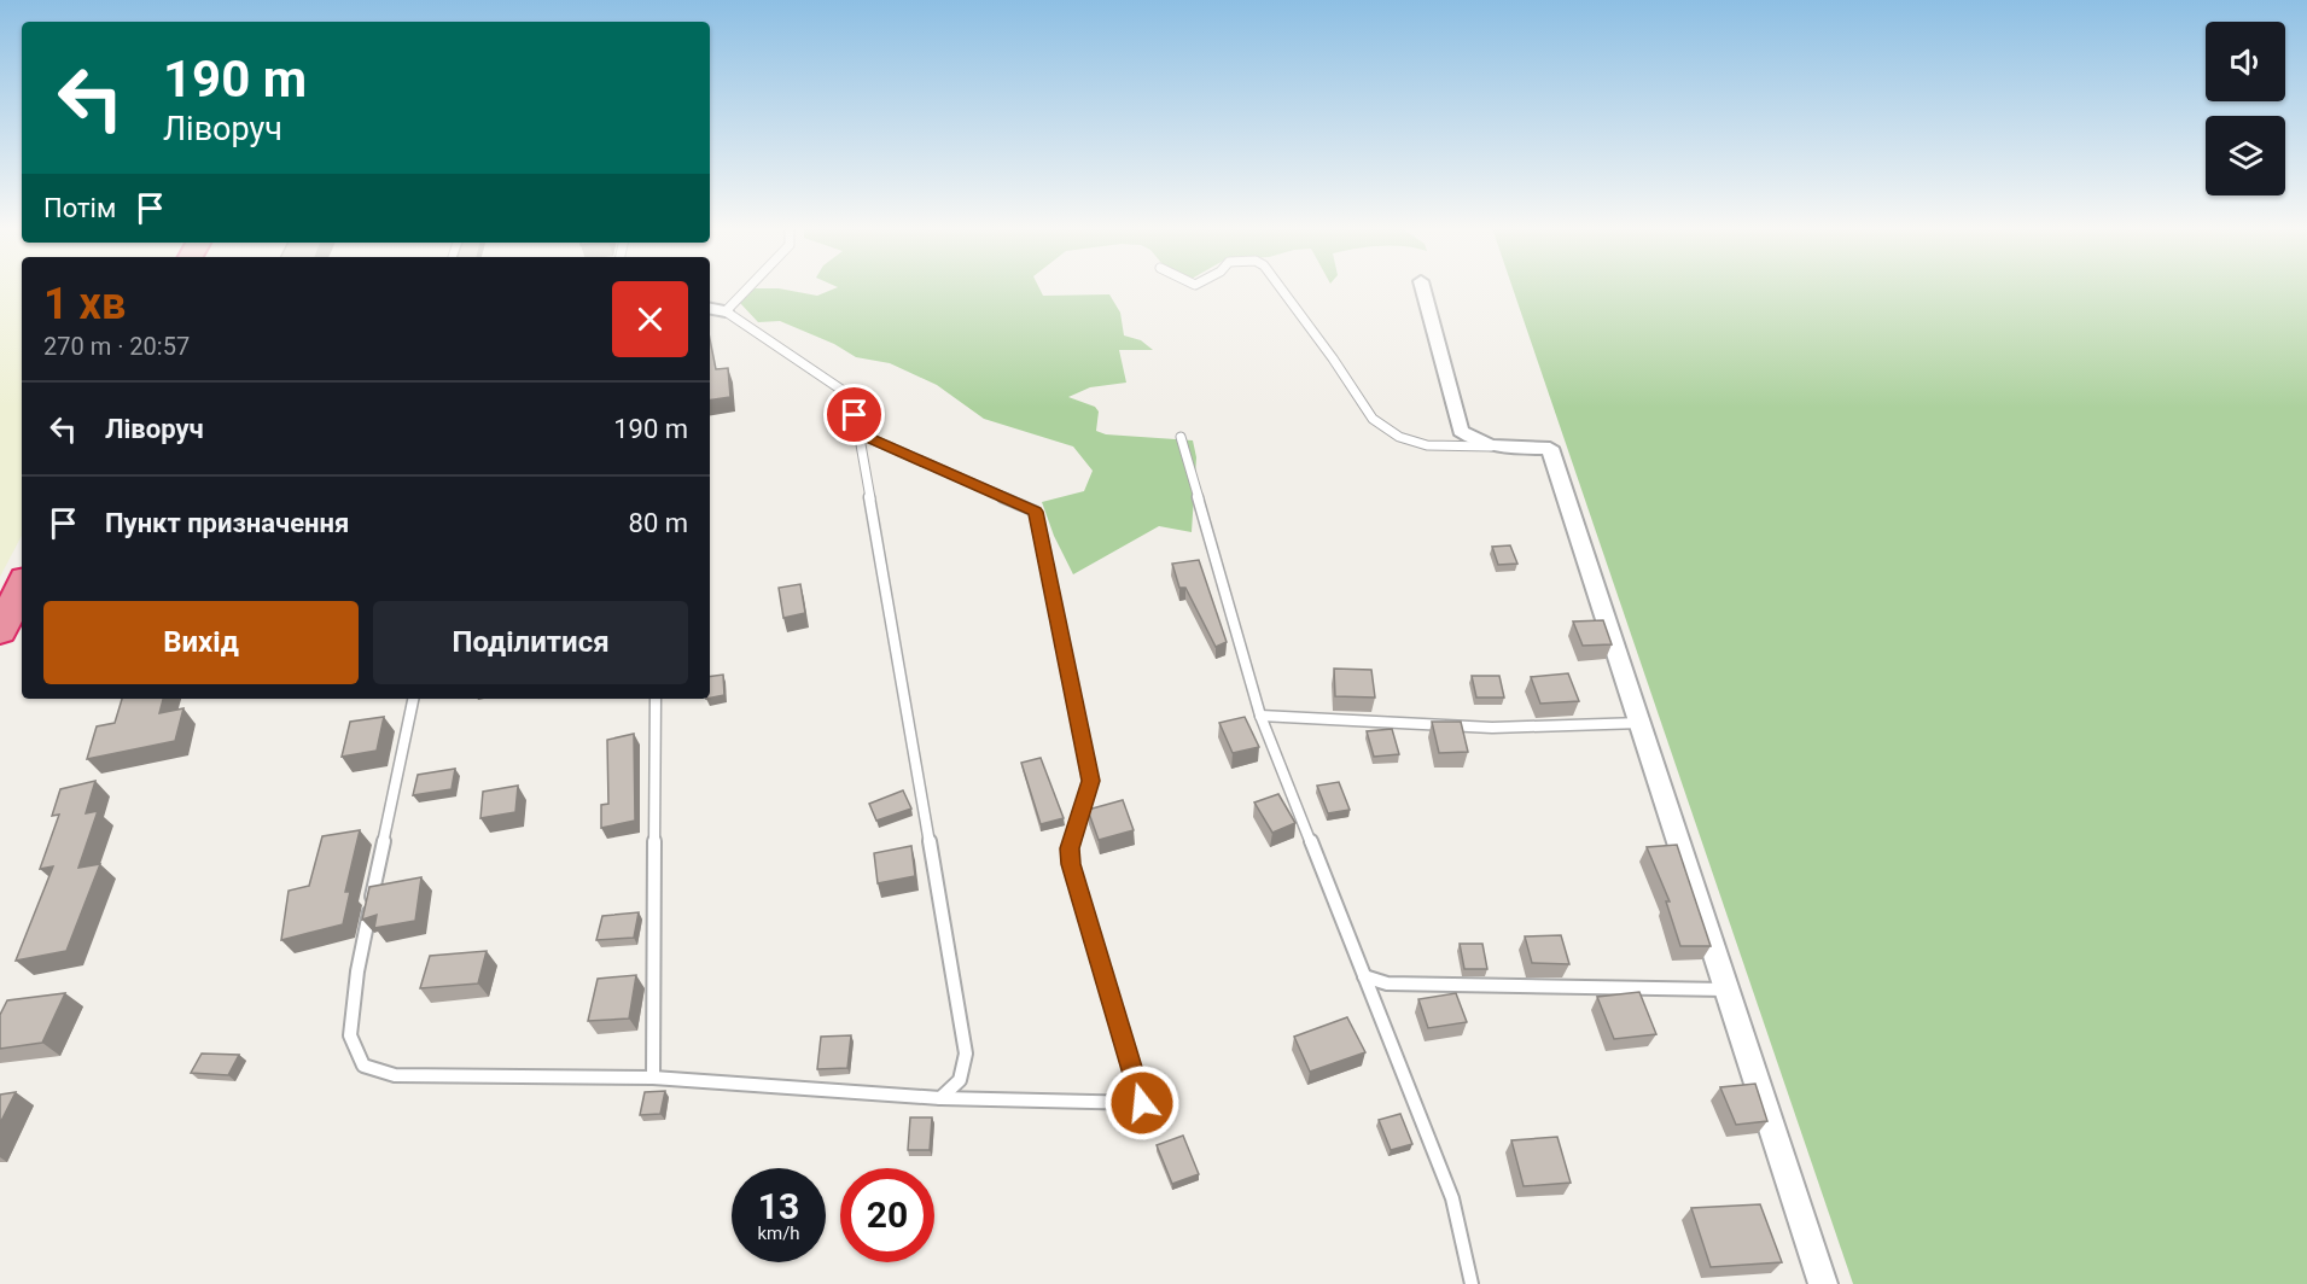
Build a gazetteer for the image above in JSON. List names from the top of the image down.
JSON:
{
  "page": {
    "turn": ["190 m", "Ліворуч"],
    "then": "Потім",
    "heading": ["1 хв", "270 m · 20:57"],
    "list": [
      {
        "name": "Ліворуч",
        "value": "190 m"
      },
      {
        "name": "Пункт призначення",
        "value": "80 m"
      }
    ],
    "buttons": ["Вихід", "Поділитися"],
    "speed": "13 km/h",
    "limit": "20"
  }
}
